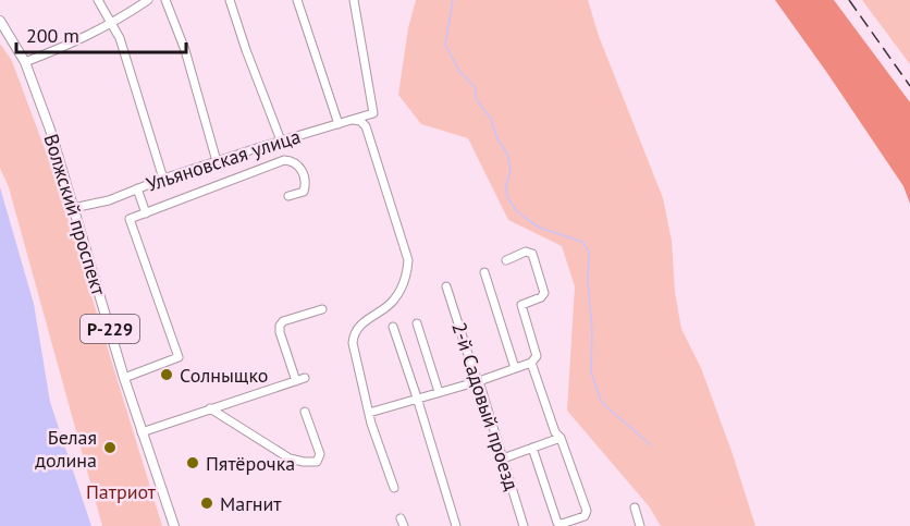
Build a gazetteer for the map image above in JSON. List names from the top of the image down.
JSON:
{
  "streets": {
    "main road": ["Волжский проспект", "Р-229"],
    "street": ["Ульяновская улица", "2-й Садовый проезд"]
  },
  "crossings": [
    ["Ульяновская улица", "Волжский проспект"]
  ],
  "parks": ["Патриот"],
  "places": [
    "Солныщко",
    "Белая долина",
    "Пятёрочка",
    "Магнит"
  ],
  "scale_bar": "200 m"
}
